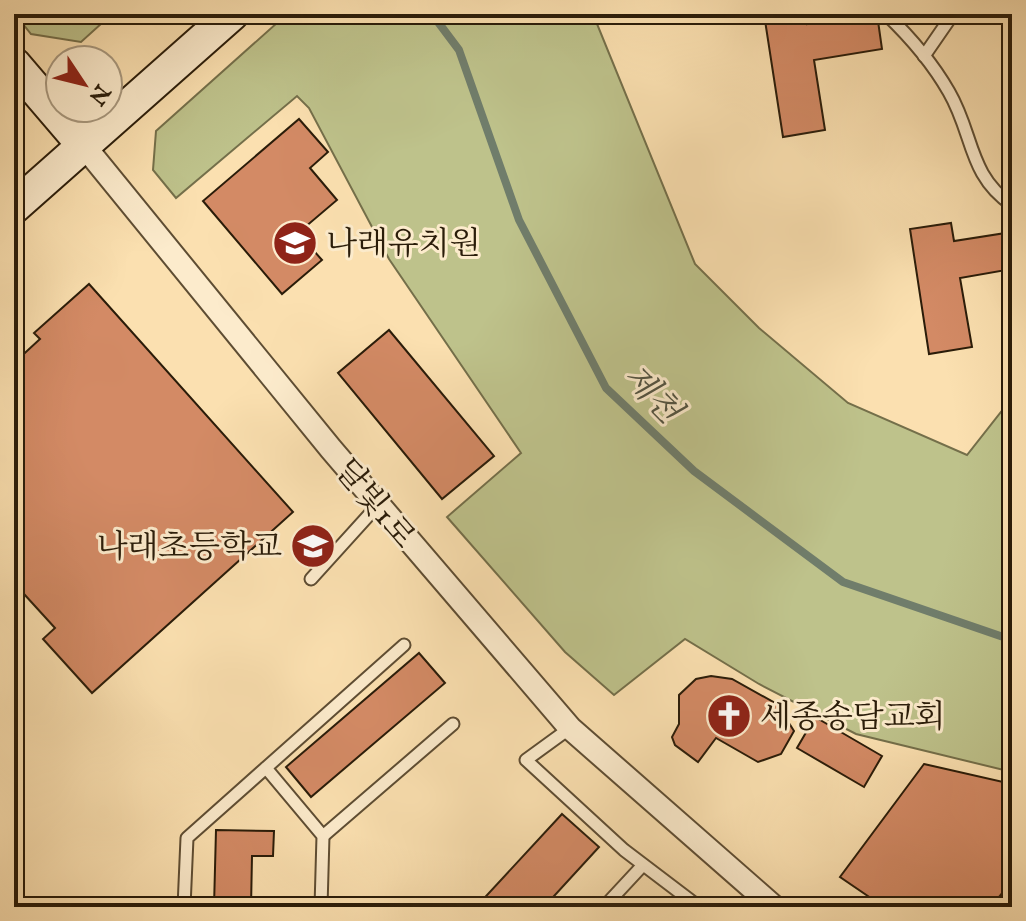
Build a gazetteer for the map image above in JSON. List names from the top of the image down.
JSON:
{
  "streets": {
    "street": ["달빛1로"]
  },
  "water": ["제천"],
  "places": {
    "school or university": ["나래유치원", "나래초등학교"],
    "church": ["세종송담교회"]
  },
  "north": "bottom right"
}
